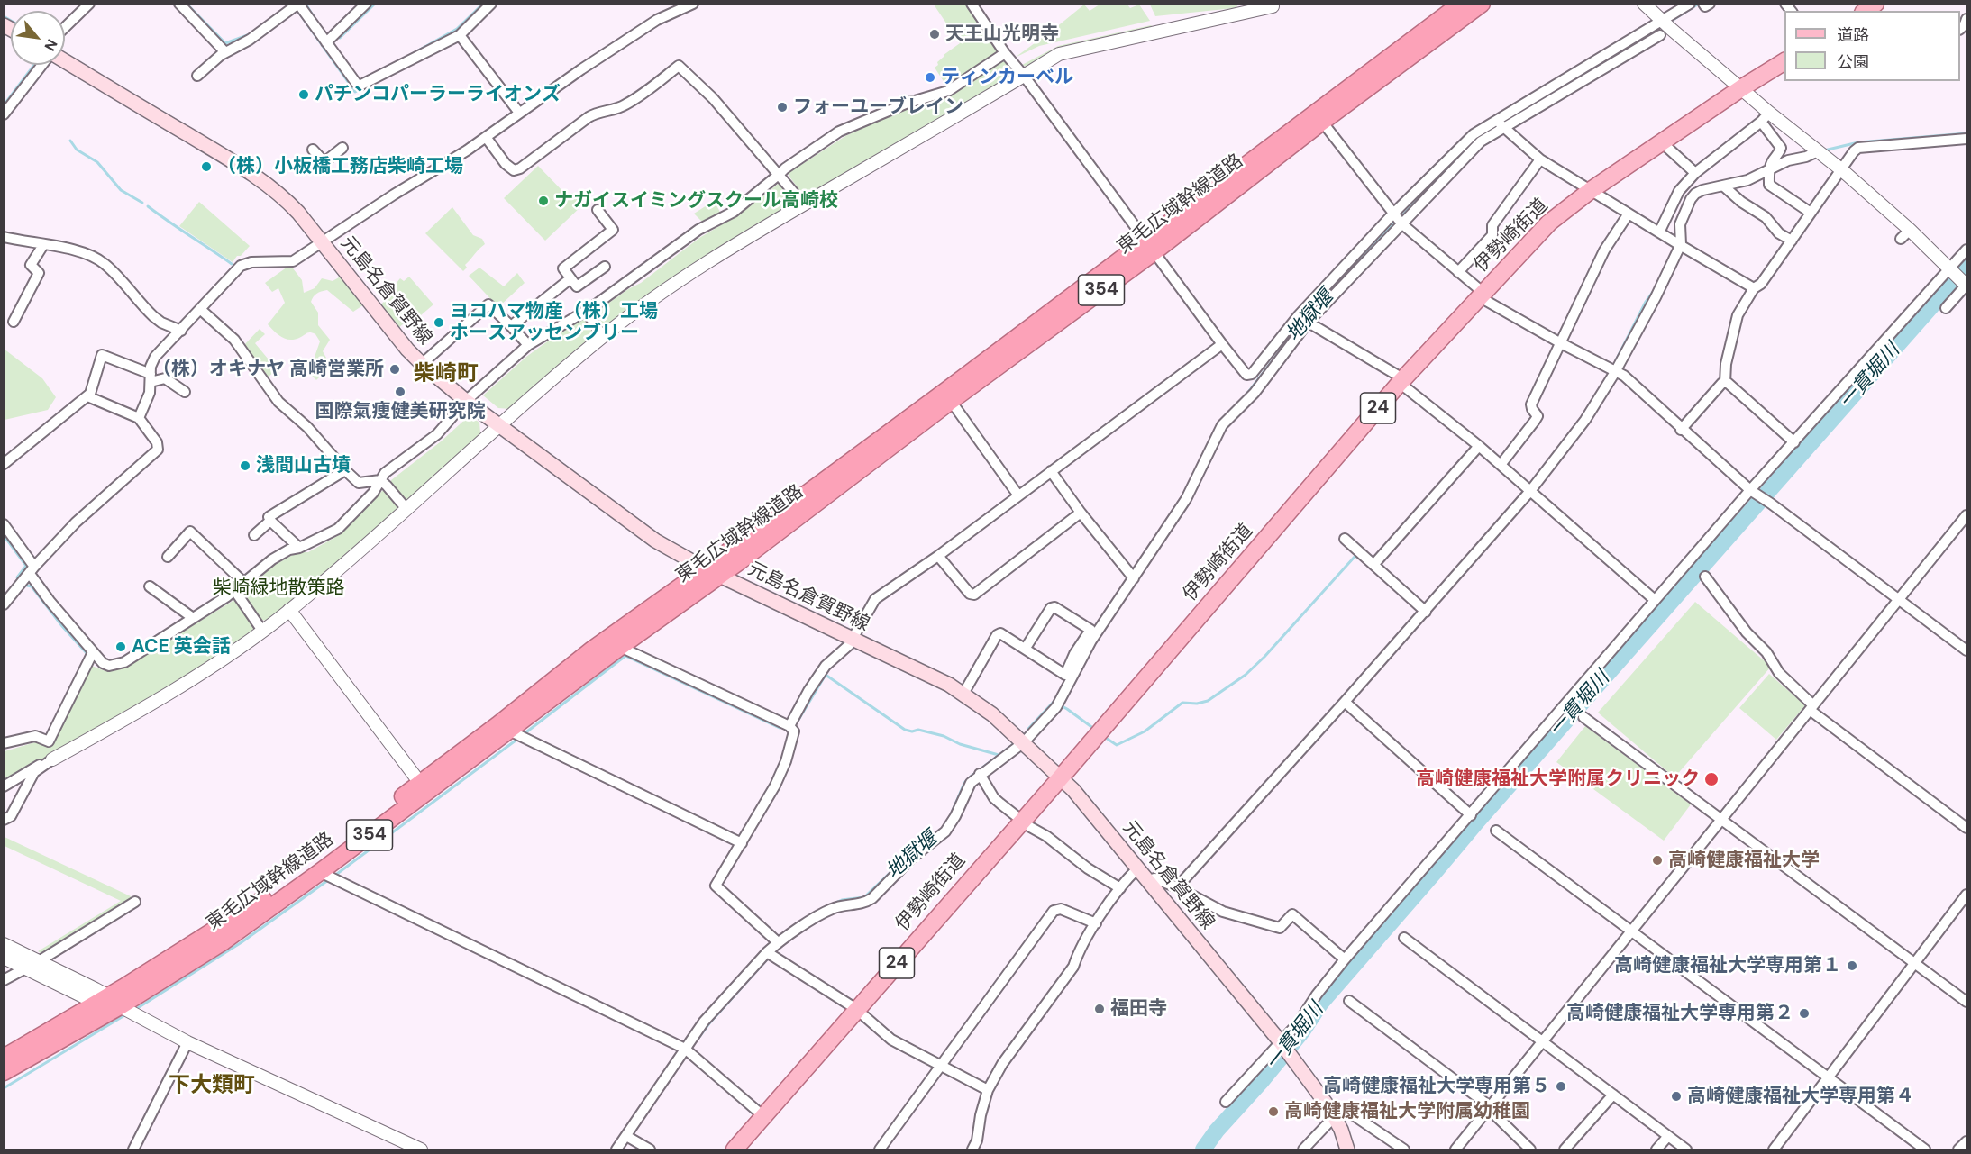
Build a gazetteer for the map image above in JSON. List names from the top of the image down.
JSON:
{
  "streets": {
    "highway": ["東毛広域幹線道路", "354"],
    "main road": ["伊勢崎街道", "元島名倉賀野線", "24"]
  },
  "crossings": [
    ["東毛広域幹線道路", "元島名倉賀野線"],
    ["伊勢崎街道", "元島名倉賀野線"]
  ],
  "districts": ["柴崎町", "下大類町"],
  "water": ["地獄堰", "一貫堀川"],
  "parks": ["柴崎緑地散策路"],
  "places": [
    "天王山光明寺",
    "ティンカーベル",
    "パチンコパーラーライオンズ",
    "フォーユーブレイン",
    "（株）小板橋工務店柴崎工場",
    "ナガイスイミングスクール高崎校",
    "ヨコハマ物産（株）工場 ホースアッセンブリー",
    "（株）オキナヤ 高崎営業所",
    "国際氣痩健美研究院",
    "浅間山古墳",
    "ACE 英会話",
    "高崎健康福祉大学附属クリニック",
    "高崎健康福祉大学",
    "高崎健康福祉大学専用第１",
    "福田寺",
    "高崎健康福祉大学専用第２",
    "高崎健康福祉大学専用第５",
    "高崎健康福祉大学専用第４",
    "高崎健康福祉大学附属幼稚園"
  ],
  "legend": ["道路", "公園"],
  "north": "bottom right"
}
